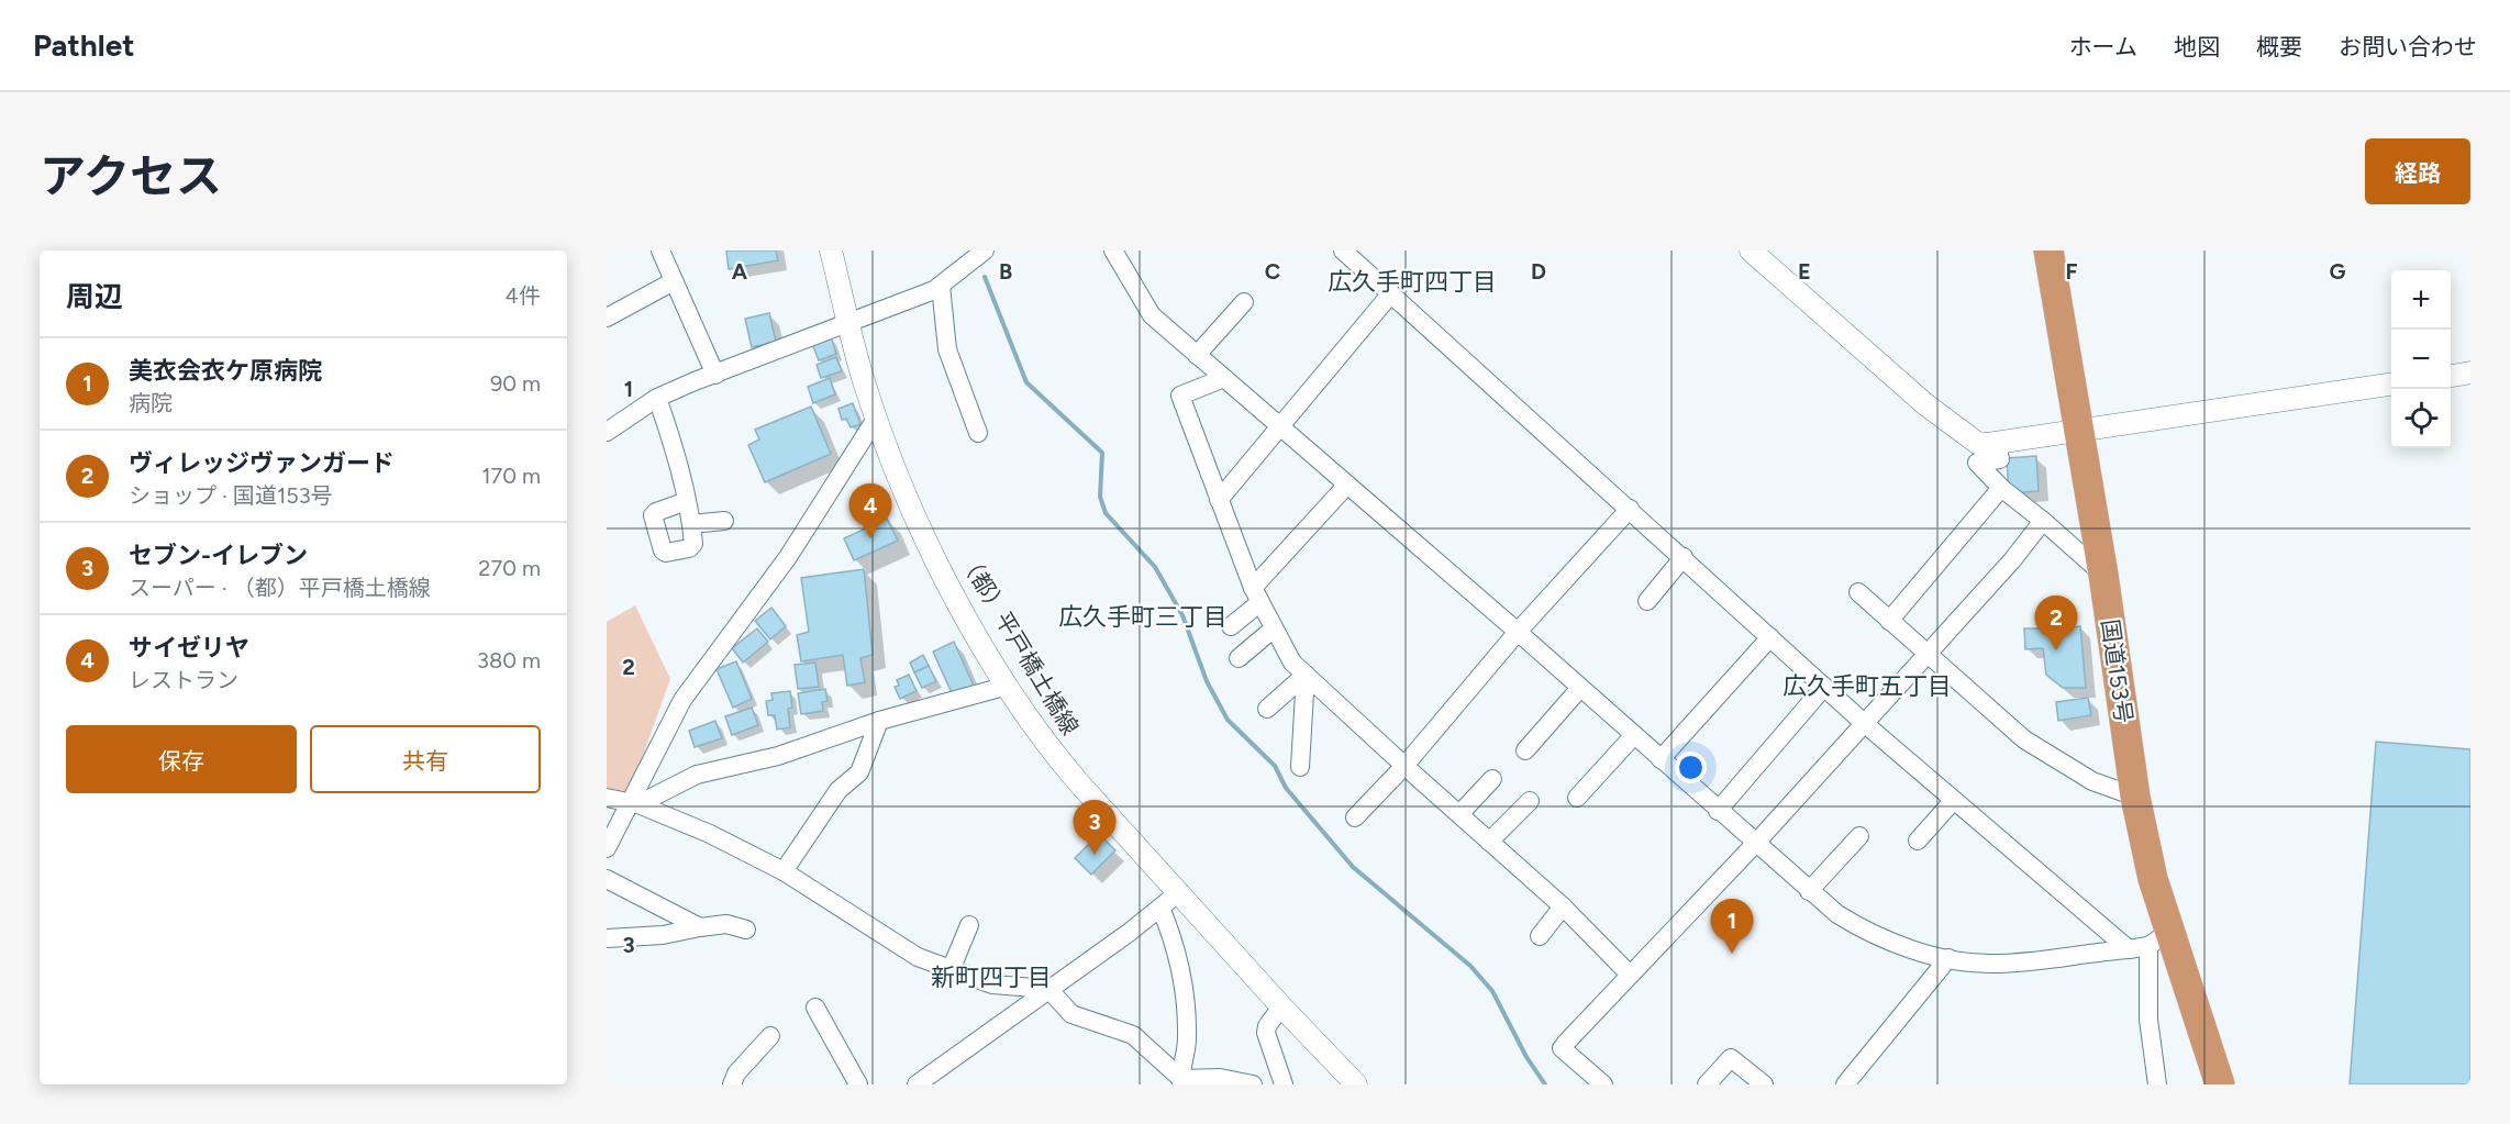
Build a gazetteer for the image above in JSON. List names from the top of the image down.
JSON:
{
  "streets": {
    "highway": ["国道153号"],
    "street": ["（都）平戸橋土橋線"]
  },
  "districts": [
    "広久手町四丁目",
    "広久手町三丁目",
    "広久手町五丁目",
    "新町四丁目"
  ],
  "page": {
    "header": "Pathlet",
    "nav": [
      "ホーム",
      "地図",
      "概要",
      "お問い合わせ"
    ],
    "title": "アクセス",
    "buttons": [
      "経路",
      ["保存", "共有"]
    ],
    "heading": ["周辺", "4件"],
    "map_buttons": ["+", "−"],
    "list": [
      {
        "mark": "1",
        "name": "美衣会衣ケ原病院",
        "note": "病院",
        "value": "90 m"
      },
      {
        "mark": "2",
        "name": "ヴィレッジヴァンガード",
        "note": "ショップ · 国道153号",
        "value": "170 m"
      },
      {
        "mark": "3",
        "name": "セブン-イレブン",
        "note": "スーパー · （都）平戸橋土橋線",
        "value": "270 m"
      },
      {
        "mark": "4",
        "name": "サイゼリヤ",
        "note": "レストラン",
        "value": "380 m"
      }
    ],
    "pins": [
      "4",
      "2",
      "3",
      "1"
    ]
  },
  "grid": {
    "columns": [
      "A",
      "B",
      "C",
      "D",
      "E",
      "F",
      "G"
    ],
    "rows": ["1", "2", "3"]
  }
}
